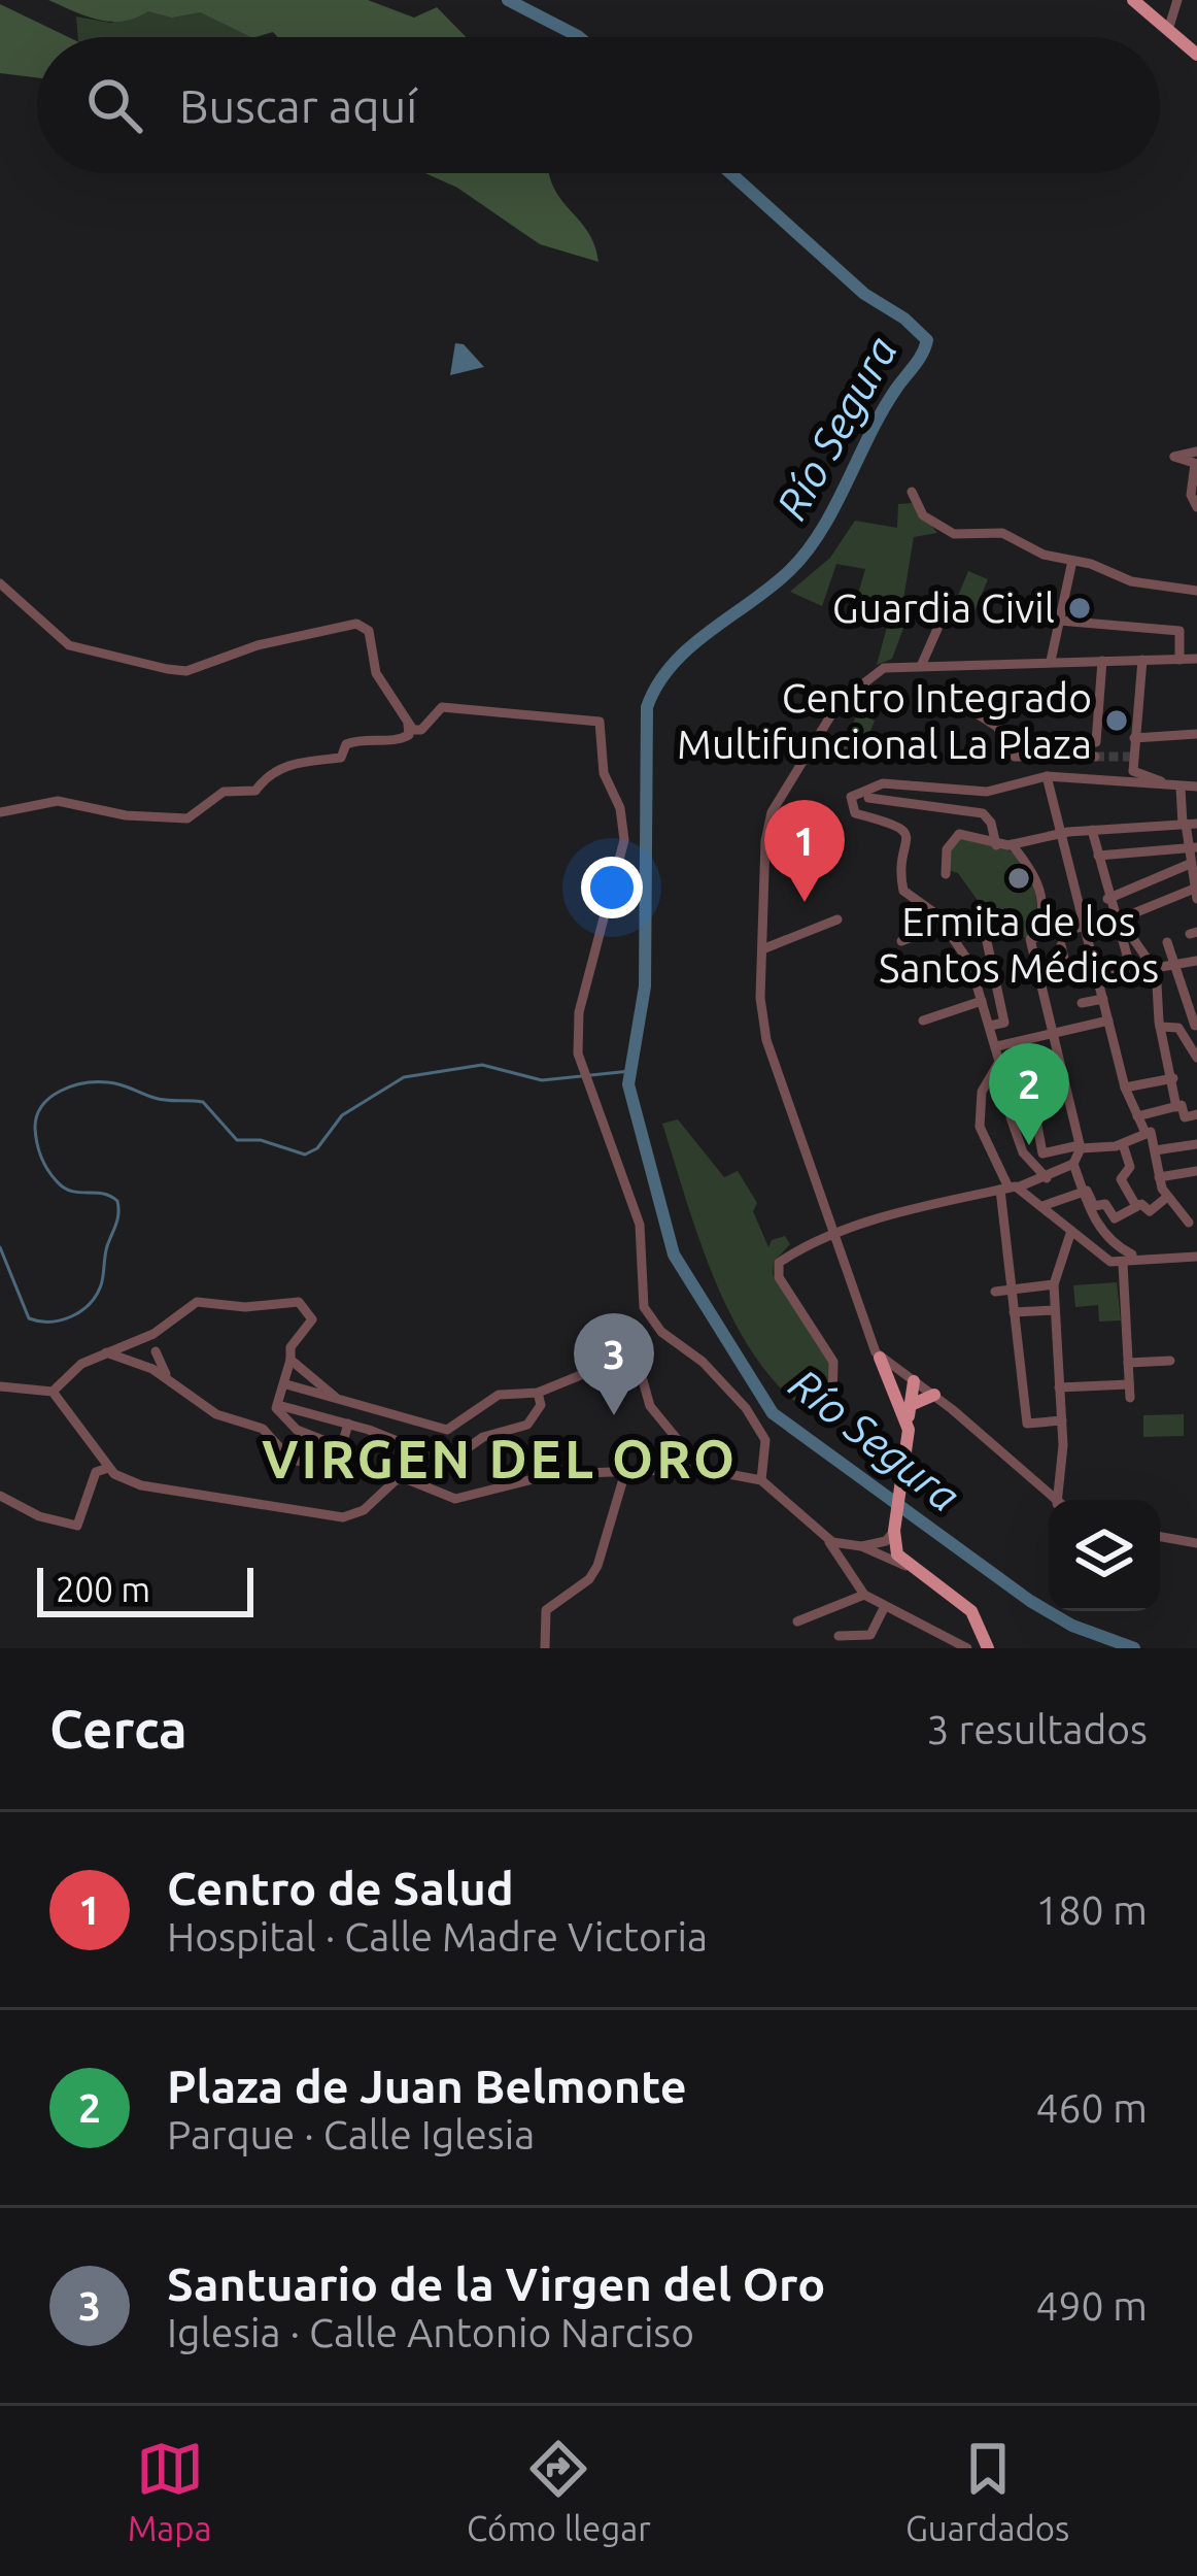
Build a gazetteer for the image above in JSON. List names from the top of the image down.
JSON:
{
  "districts": ["VIRGEN DEL ORO"],
  "water": ["Río Segura"],
  "places": ["Guardia Civil", "Centro Integrado Multifuncional La Plaza", "Ermita de los Santos Médicos"],
  "scale_bar": "200 m",
  "page": {
    "search": "Buscar aquí",
    "pins": ["1", "2", "3"],
    "scale": "200 m",
    "heading": ["Cerca", "3 resultados"],
    "list": [
      {
        "mark": "1",
        "name": "Centro de Salud",
        "note": "Hospital · Calle Madre Victoria",
        "value": "180 m"
      },
      {
        "mark": "2",
        "name": "Plaza de Juan Belmonte",
        "note": "Parque · Calle Iglesia",
        "value": "460 m"
      },
      {
        "mark": "3",
        "name": "Santuario de la Virgen del Oro",
        "note": "Iglesia · Calle Antonio Narciso",
        "value": "490 m"
      }
    ],
    "nav": ["Mapa", "Cómo llegar", "Guardados"]
  }
}
